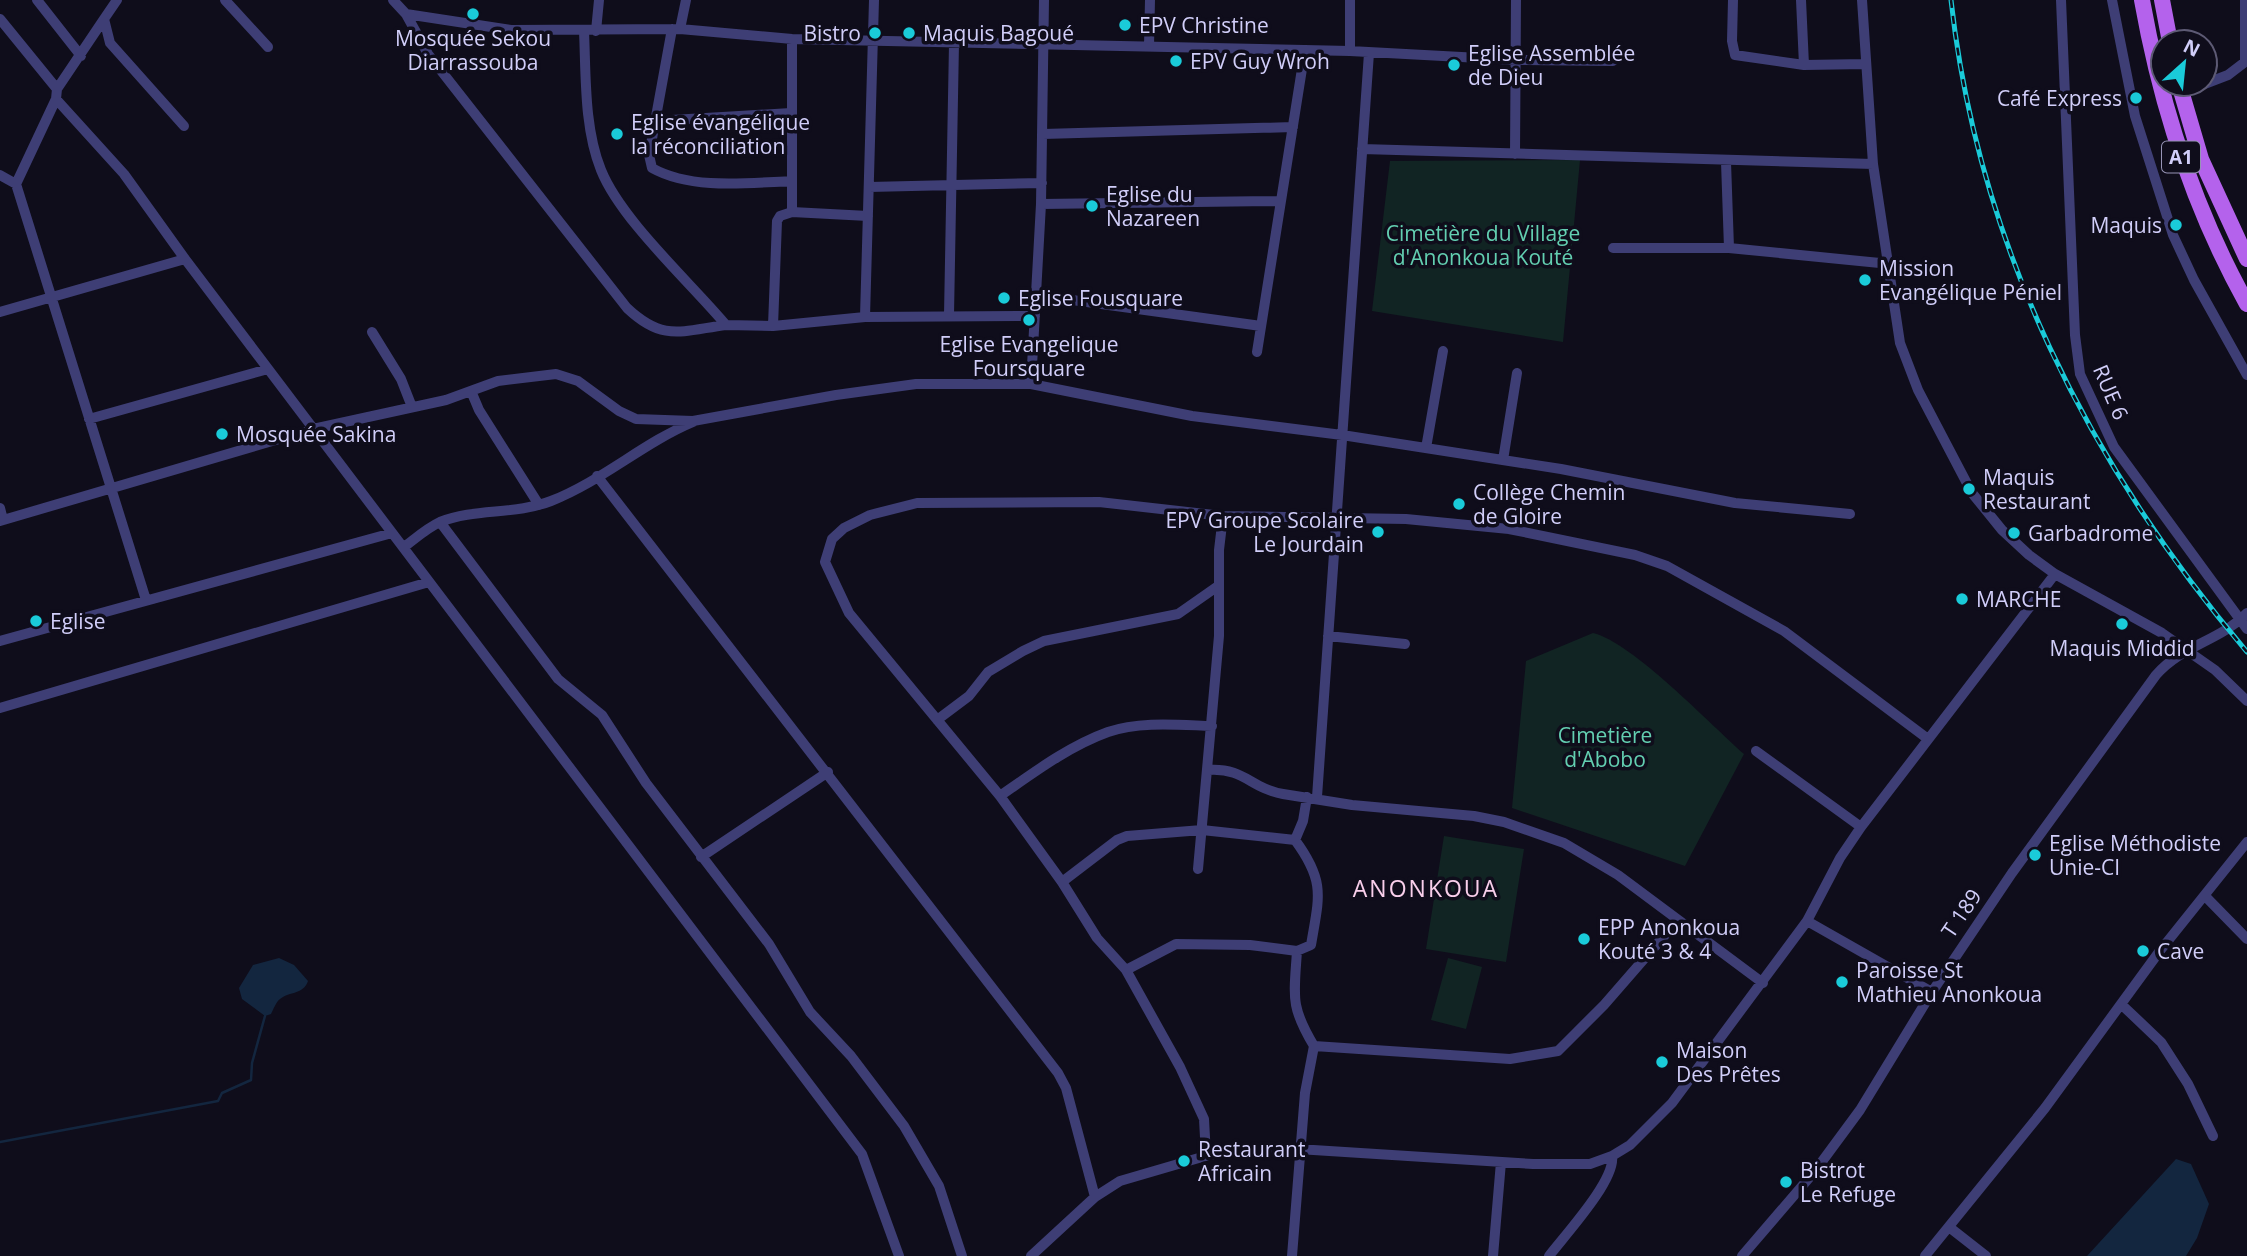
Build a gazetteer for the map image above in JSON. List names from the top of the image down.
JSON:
{
  "streets": {
    "main road": ["A1"],
    "street": ["RUE 6", "T 189"]
  },
  "crossings": [
    ["RUE 6", "T 189"]
  ],
  "districts": ["ANONKOUA"],
  "parks": ["Cimetière du Village d'Anonkoua Kouté", "Cimetière d'Abobo"],
  "places": [
    "Mosquée Sekou Diarrassouba",
    "EPV Christine",
    "Bistro",
    "Maquis Bagoué",
    "EPV Guy Wroh",
    "Eglise Assemblée de Dieu",
    "Café Express",
    "Eglise évangélique la réconciliation",
    "Eglise du Nazareen",
    "Maquis",
    "Mission Evangélique Péniel",
    "Eglise Fousquare",
    "Eglise Evangelique Foursquare",
    "Mosquée Sakina",
    "Maquis Restaurant",
    "Collège Chemin de Gloire",
    "EPV Groupe Scolaire Le Jourdain",
    "Garbadrome",
    "MARCHE",
    "Eglise",
    "Maquis Middid",
    "Eglise Méthodiste Unie-CI",
    "EPP Anonkoua Kouté 3 & 4",
    "Cave",
    "Paroisse St Mathieu Anonkoua",
    "Maison Des Prêtes",
    "Restaurant Africain",
    "Bistrot Le Refuge"
  ],
  "north": "top right"
}
